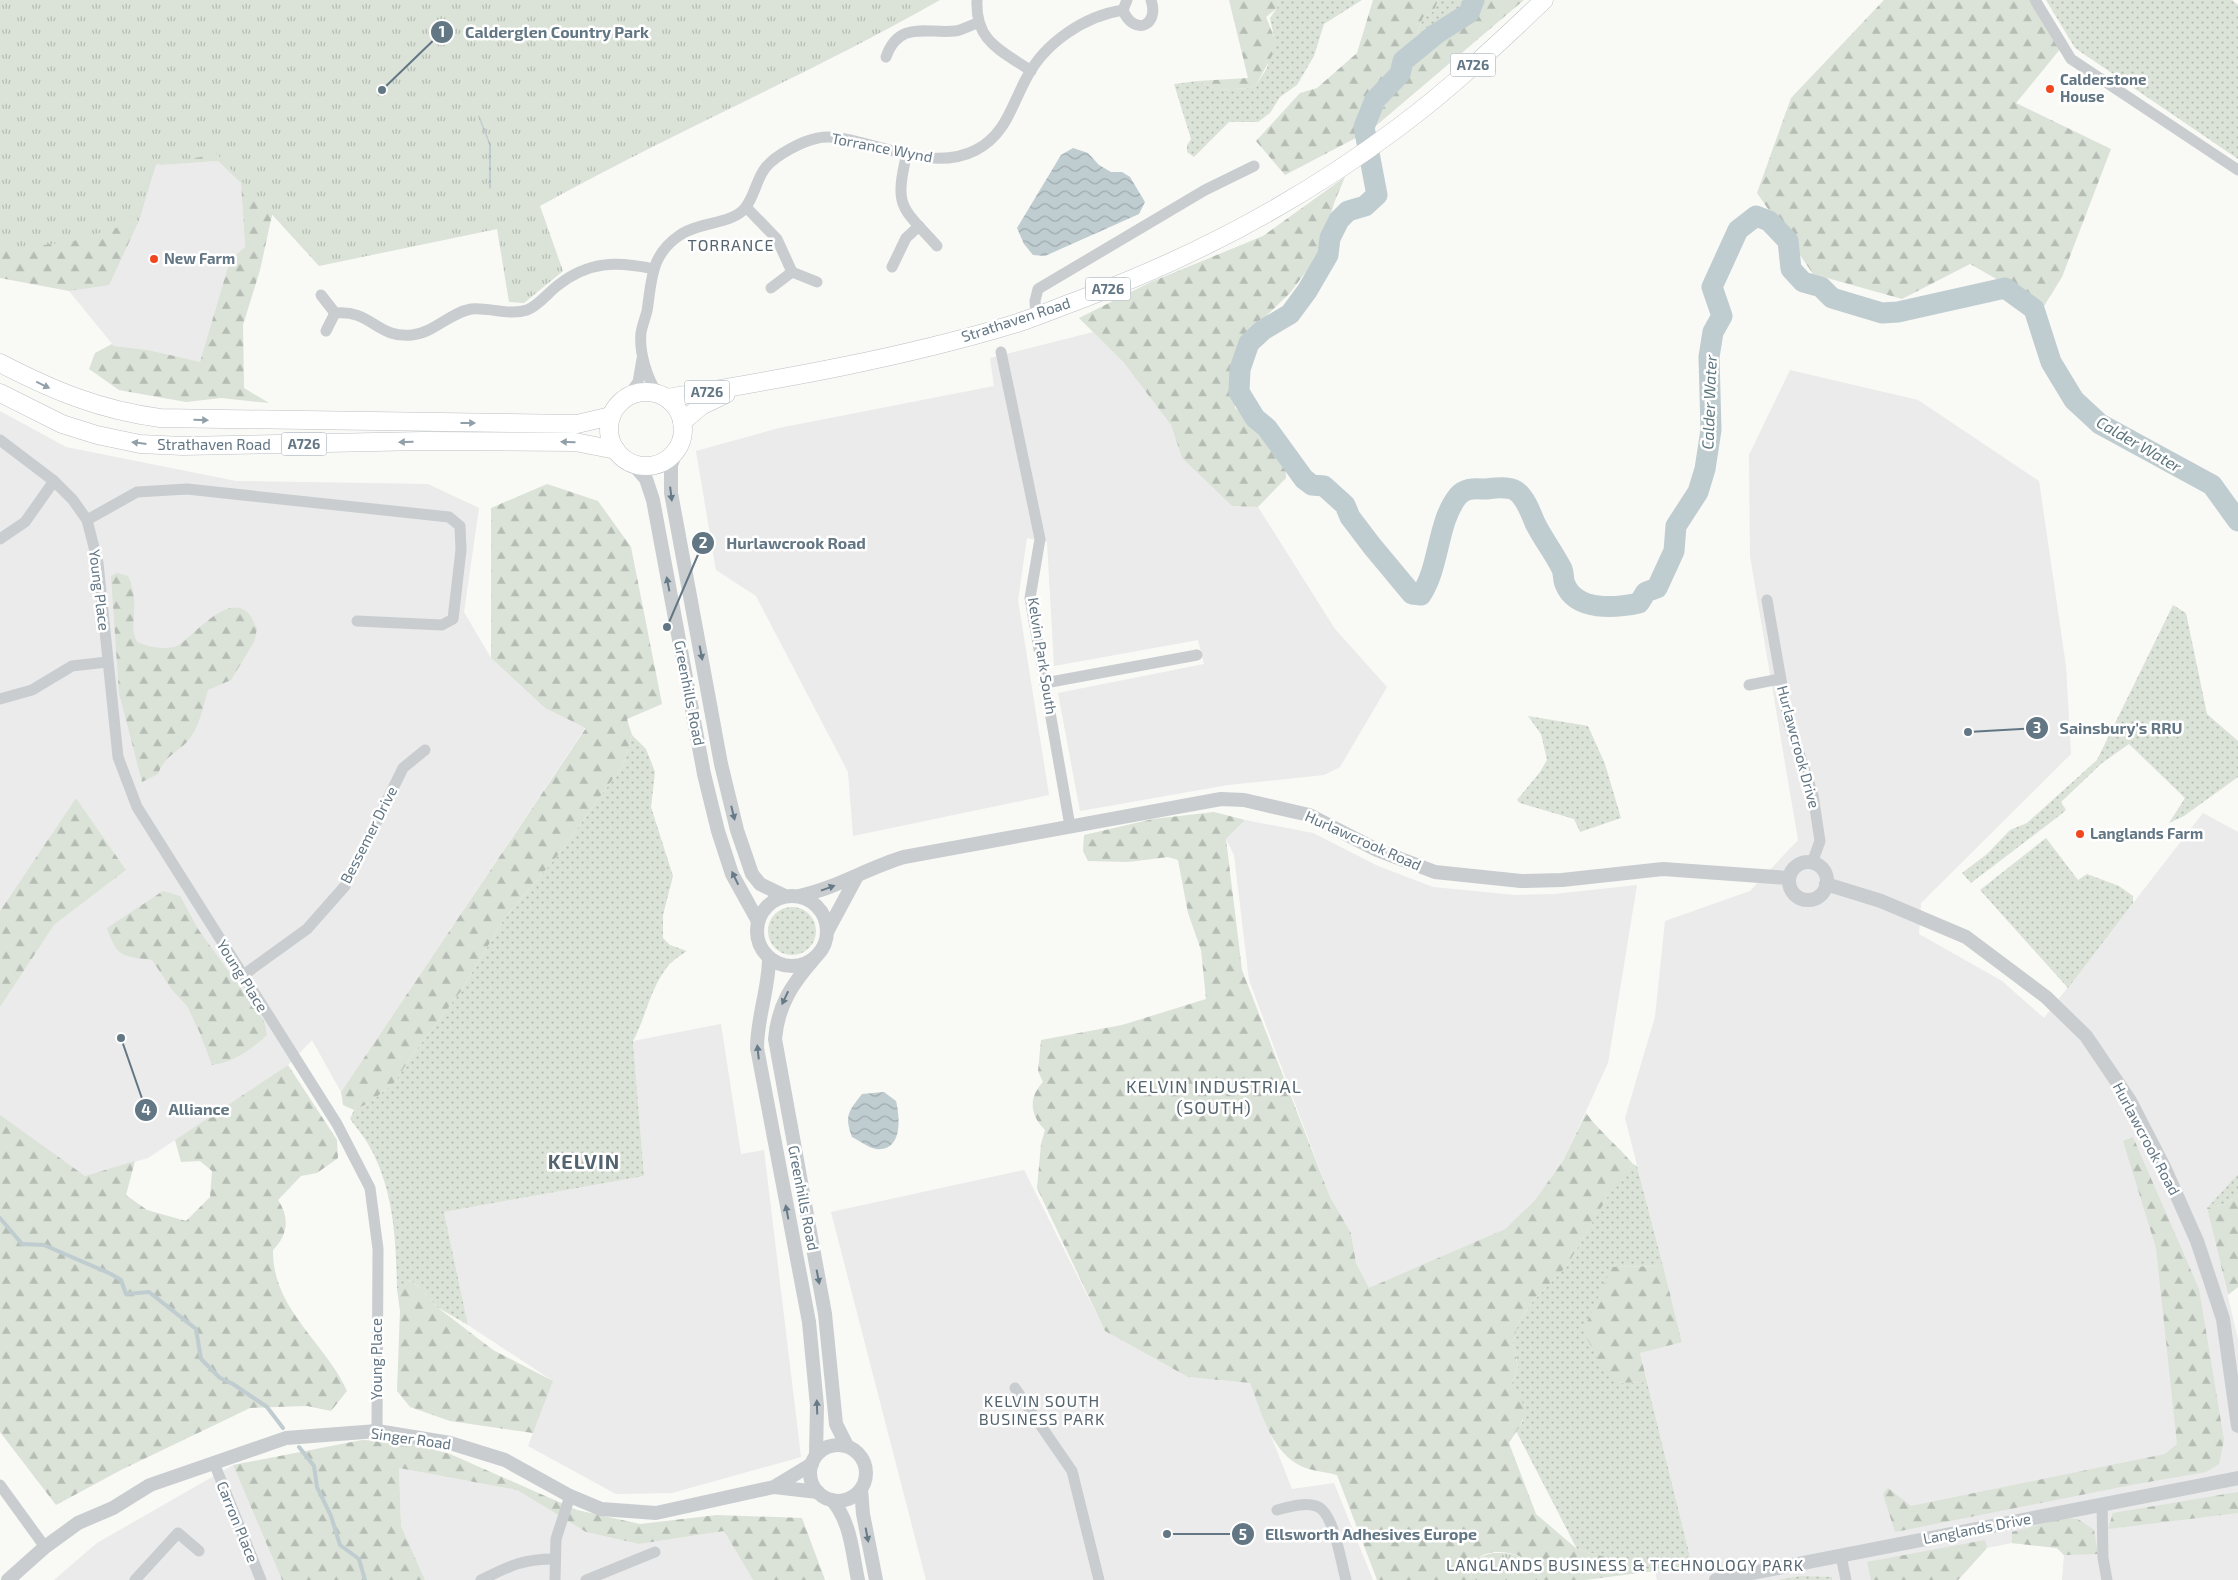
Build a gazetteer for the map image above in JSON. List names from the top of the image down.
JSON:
{
  "streets": {
    "main road": ["A726", "Strathaven Road"],
    "street": [
      "Torrance Wynd",
      "Young Place",
      "Kelvin Park South",
      "Greenhills Road",
      "Hurlawcrook Drive",
      "Bessemer Drive",
      "Hurlawcrook Road",
      "Singer Road",
      "Carron Place",
      "Langlands Drive"
    ]
  },
  "crossings": [
    ["A726", "Strathaven Road"],
    ["A726", "Greenhills Road"],
    ["Strathaven Road", "Greenhills Road"],
    ["Young Place", "Bessemer Drive"],
    ["Young Place", "Singer Road"],
    ["Kelvin Park South", "Hurlawcrook Road"],
    ["Greenhills Road", "Hurlawcrook Road"],
    ["Greenhills Road", "Singer Road"],
    ["Hurlawcrook Drive", "Hurlawcrook Road"],
    ["Singer Road", "Carron Place"]
  ],
  "districts": [
    "TORRANCE",
    "KELVIN INDUSTRIAL (SOUTH)",
    "KELVIN",
    "KELVIN SOUTH BUSINESS PARK",
    "LANGLANDS BUSINESS & TECHNOLOGY PARK"
  ],
  "water": ["Calder Water"],
  "places": [
    "Calderstone House",
    "Calderglen Country Park",
    "New Farm",
    "Hurlawcrook Road",
    "Sainsbury's RRU",
    "Langlands Farm",
    "Alliance",
    "Ellsworth Adhesives Europe"
  ]
}
